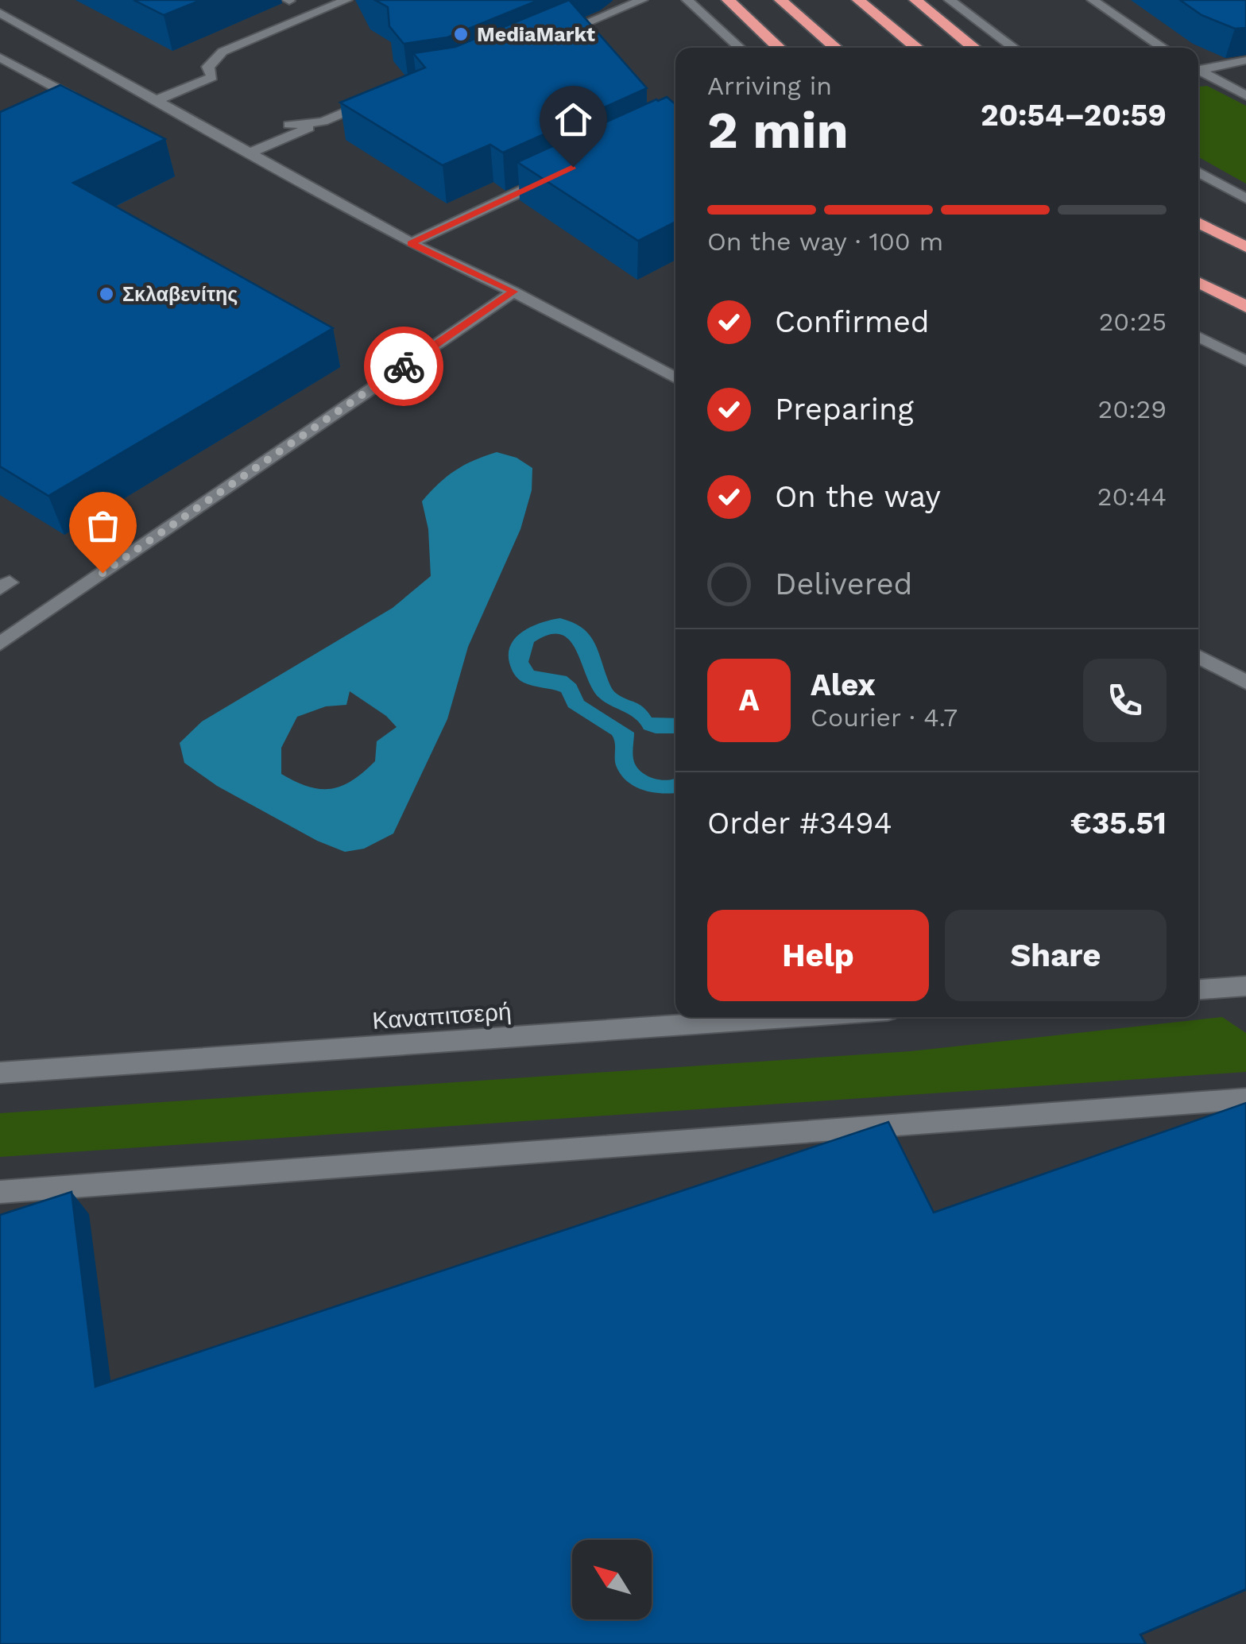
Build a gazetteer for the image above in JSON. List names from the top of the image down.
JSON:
{
  "streets": {
    "street": ["Καναπιτσερή"]
  },
  "places": ["MediaMarkt", "Σκλαβενίτης"],
  "north": "top left",
  "page": {
    "heading": ["2 min", "Arriving in", "20:54–20:59"],
    "panel": [
      "Alex",
      "Courier · 4.7",
      "Order #3494",
      "€35.51"
    ],
    "bar": "On the way · 100 m",
    "list": [
      ["Confirmed", "20:25"],
      ["Preparing", "20:29"],
      ["On the way", "20:44"],
      "Delivered"
    ],
    "round": "A",
    "buttons": ["Help", "Share"]
  }
}
